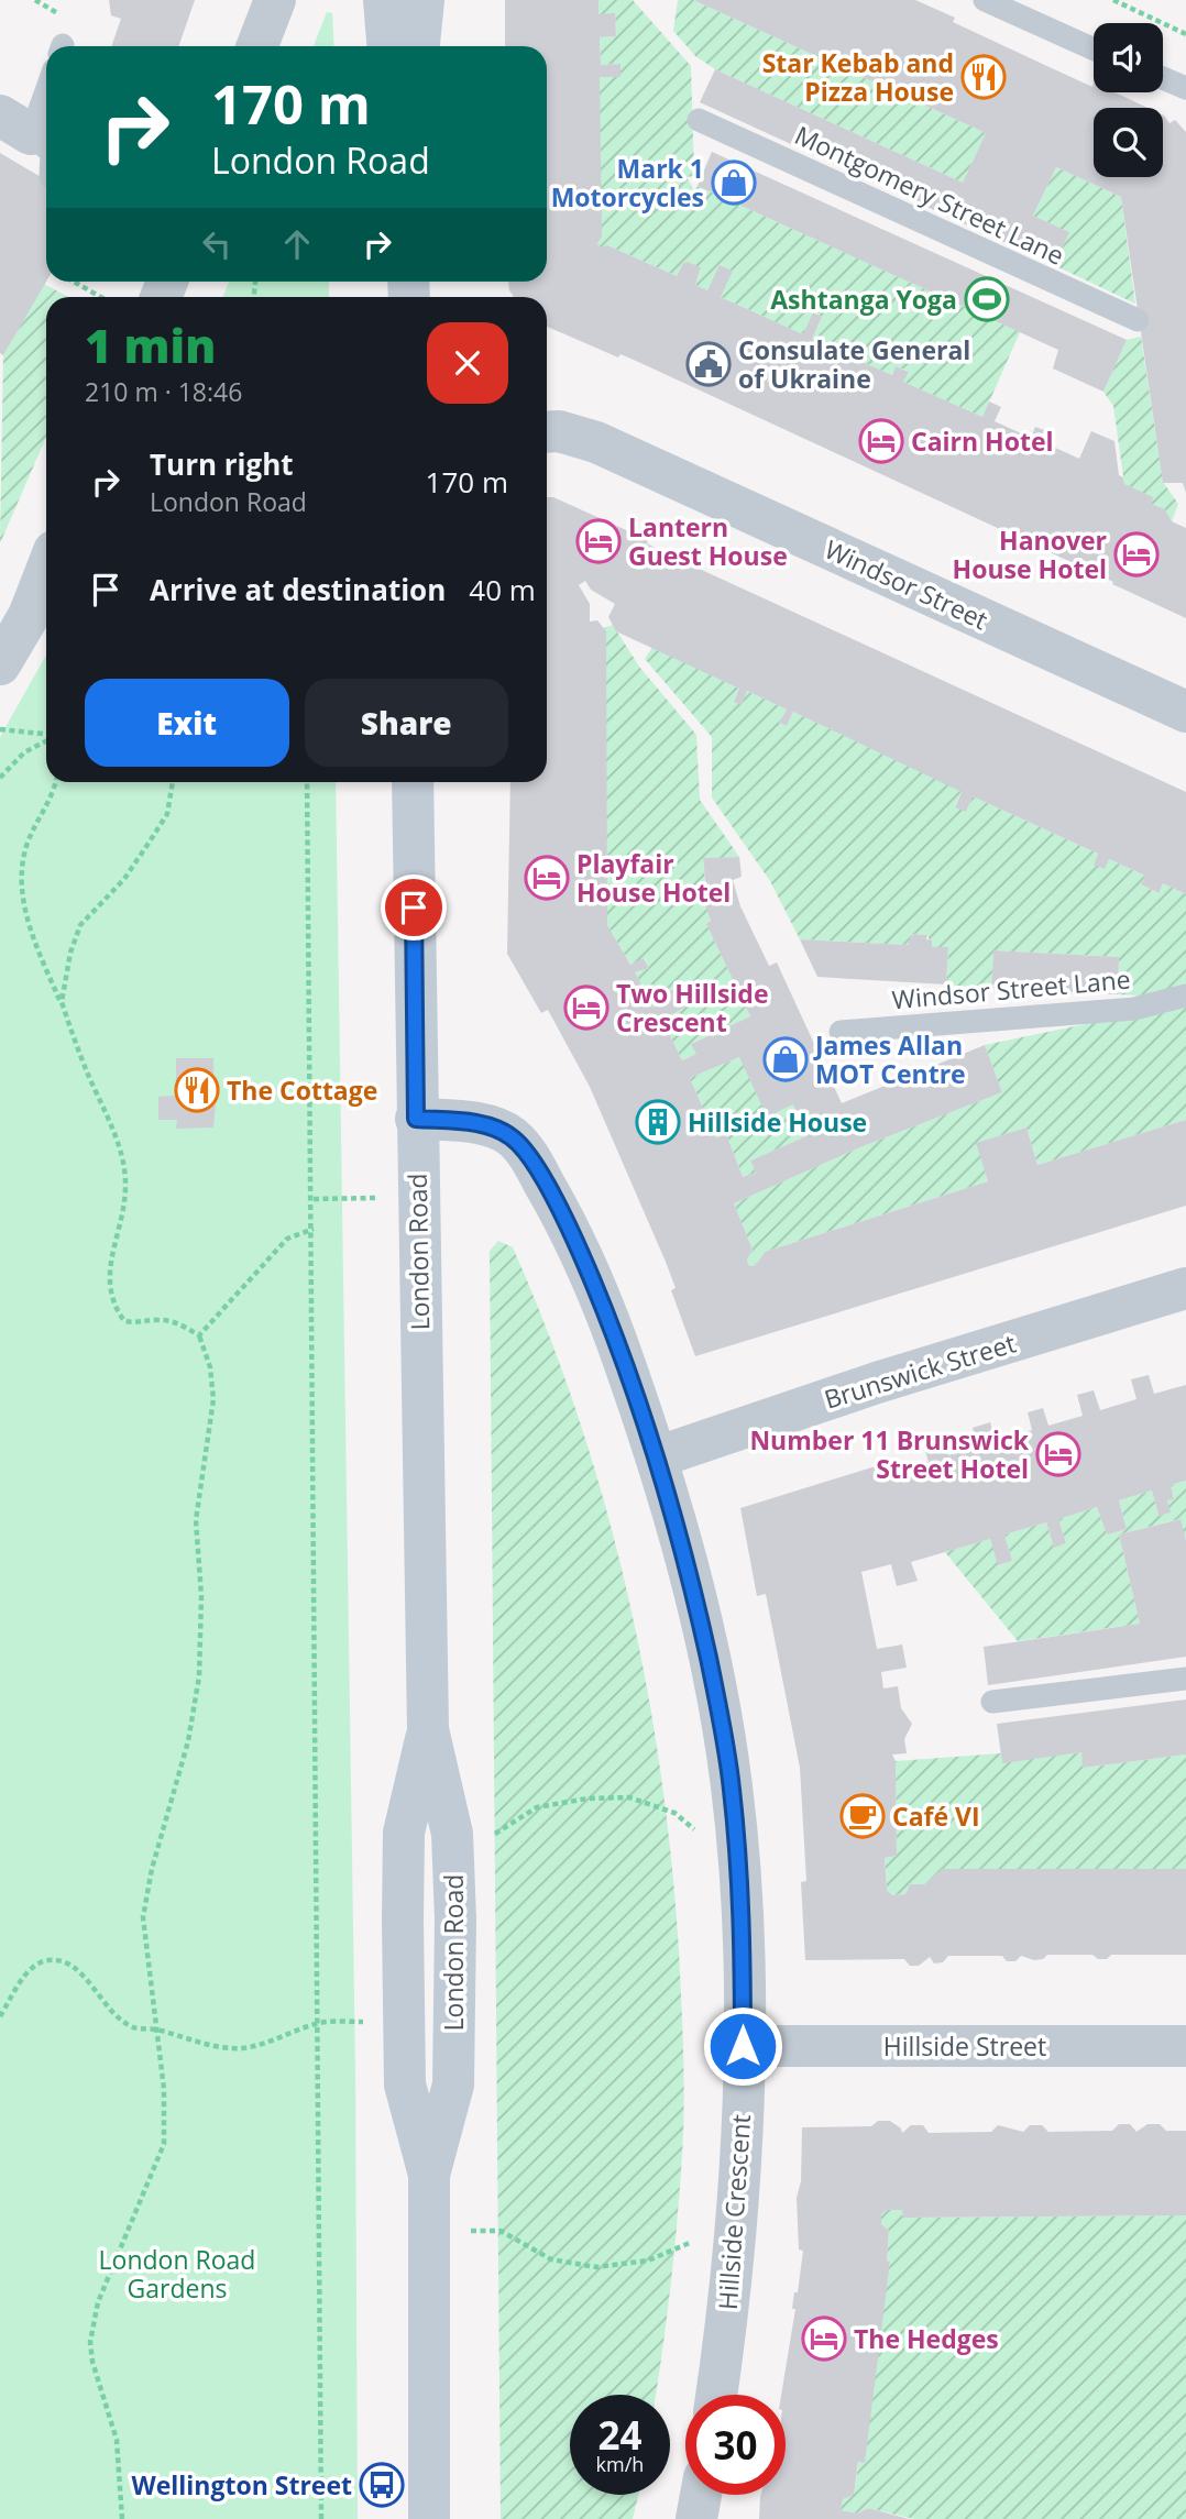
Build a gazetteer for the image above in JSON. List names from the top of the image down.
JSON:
{
  "streets": {
    "main road": ["London Road"],
    "street": [
      "Windsor Street",
      "Brunswick Street",
      "Hillside Street",
      "Hillside Crescent"
    ],
    "lane": ["Montgomery Street Lane", "Windsor Street Lane"]
  },
  "crossings": [
    ["London Road", "Hillside Crescent"],
    ["Brunswick Street", "Hillside Crescent"],
    ["Hillside Street", "Hillside Crescent"]
  ],
  "parks": ["London Road Gardens"],
  "places": {
    "restaurant": ["Star Kebab and Pizza House", "The Cottage"],
    "shop": ["Mark 1 Motorcycles", "James Allan MOT Centre"],
    "sports": ["Ashtanga Yoga"],
    "public building": ["Consulate General of Ukraine"],
    "hotel": [
      "Cairn Hotel",
      "Lantern Guest House",
      "Hanover House Hotel",
      "Playfair House Hotel",
      "Two Hillside Crescent",
      "Number 11 Brunswick Street Hotel",
      "The Hedges"
    ],
    "building": ["Hillside House"],
    "cafe": ["Café VI"],
    "bus stop": ["Wellington Street"]
  },
  "page": {
    "turn": ["170 m", "London Road"],
    "heading": ["1 min", "210 m · 18:46"],
    "list": [
      {
        "name": "Turn right",
        "note": "London Road",
        "value": "170 m"
      },
      {
        "name": "Arrive at destination",
        "value": "40 m"
      }
    ],
    "buttons": ["Exit", "Share"],
    "speed": "24 km/h",
    "limit": "30"
  }
}
